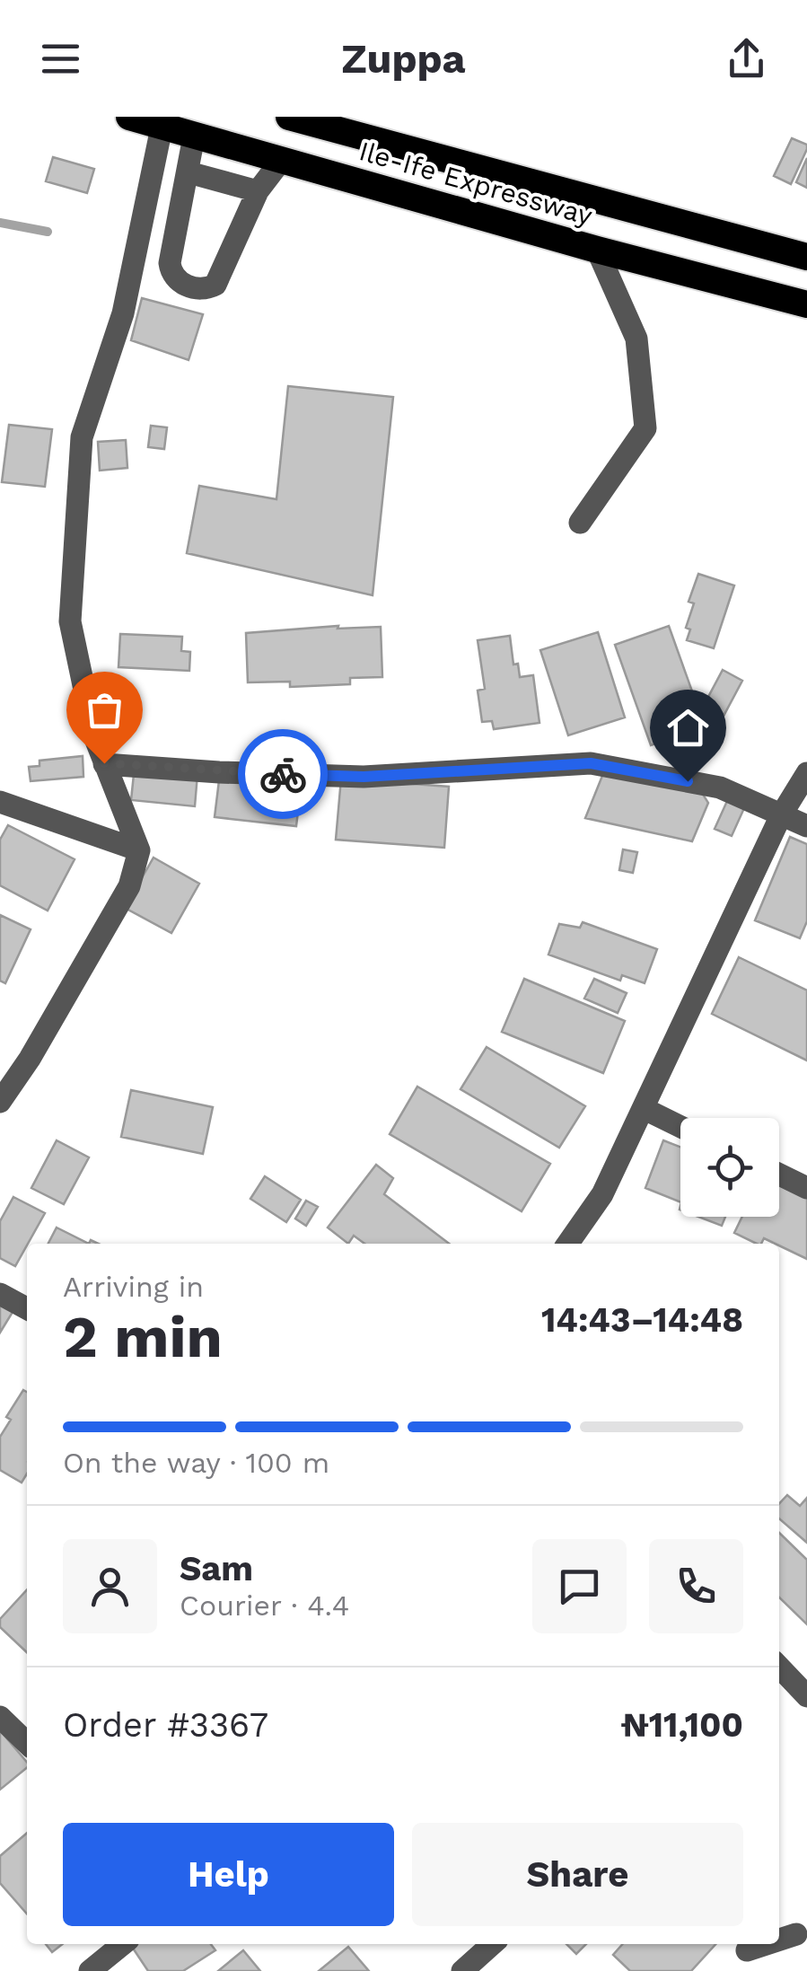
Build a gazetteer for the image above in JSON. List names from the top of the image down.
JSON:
{
  "streets": {
    "highway": ["Ile-Ife Expressway"]
  },
  "page": {
    "header": "Zuppa",
    "heading": ["2 min", "Arriving in", "14:43–14:48"],
    "panel": [
      "Sam",
      "Courier · 4.4",
      "Order #3367",
      "₦11,100"
    ],
    "bar": "On the way · 100 m",
    "buttons": ["Help", "Share"]
  }
}
